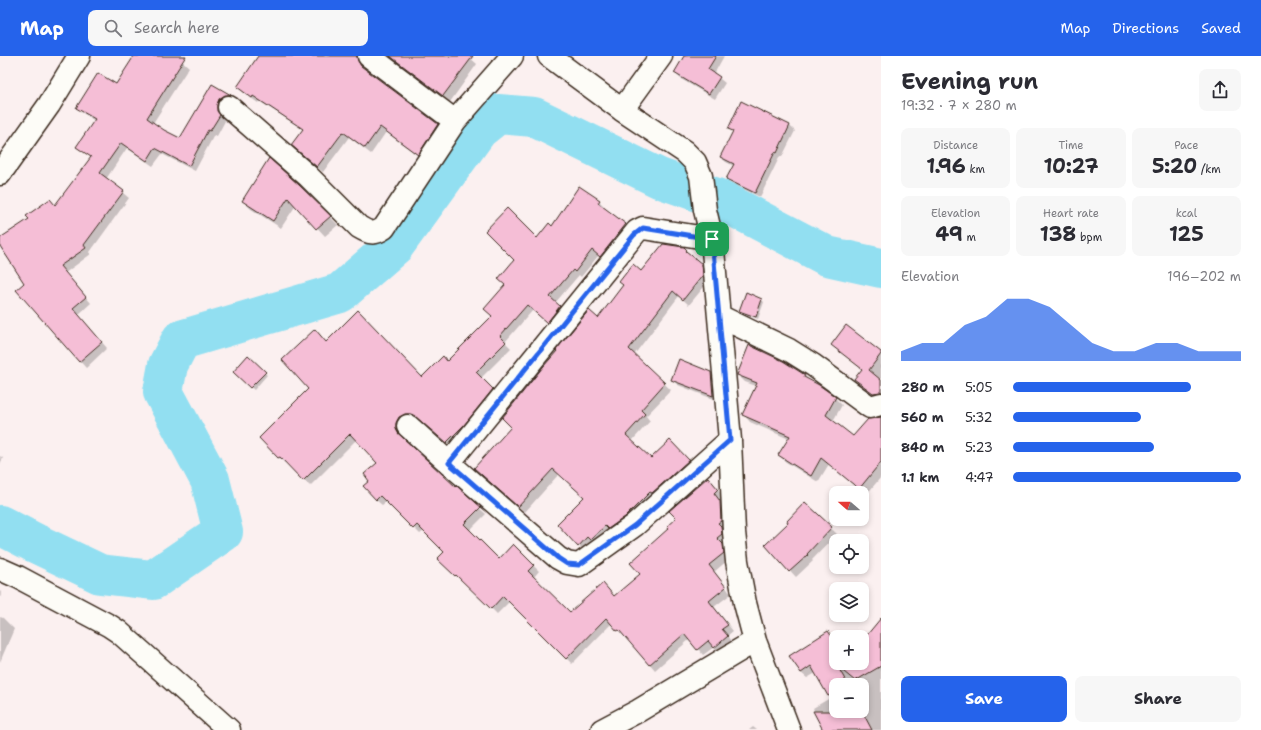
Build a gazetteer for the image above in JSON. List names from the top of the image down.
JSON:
{
  "north": "left",
  "page": {
    "header": "Map",
    "search": "Search here",
    "nav": ["Map", "Directions", "Saved"],
    "heading": ["Evening run", "19:32 · 7 × 280 m"],
    "stats": [
      ["Distance", "1.96 km"],
      ["Time", "10:27"],
      ["Pace", "5:20 /km"],
      ["Elevation", "49 m"],
      ["Heart rate", "138 bpm"],
      ["kcal", "125"]
    ],
    "chart": ["Elevation", "196–202 m"],
    "list": [
      {
        "name": "280 m",
        "note": "5:05"
      },
      {
        "name": "560 m",
        "note": "5:32"
      },
      {
        "name": "840 m",
        "note": "5:23"
      },
      {
        "name": "1.1 km",
        "note": "4:47"
      }
    ],
    "map_buttons": ["+", "−"],
    "buttons": ["Save", "Share"]
  }
}
